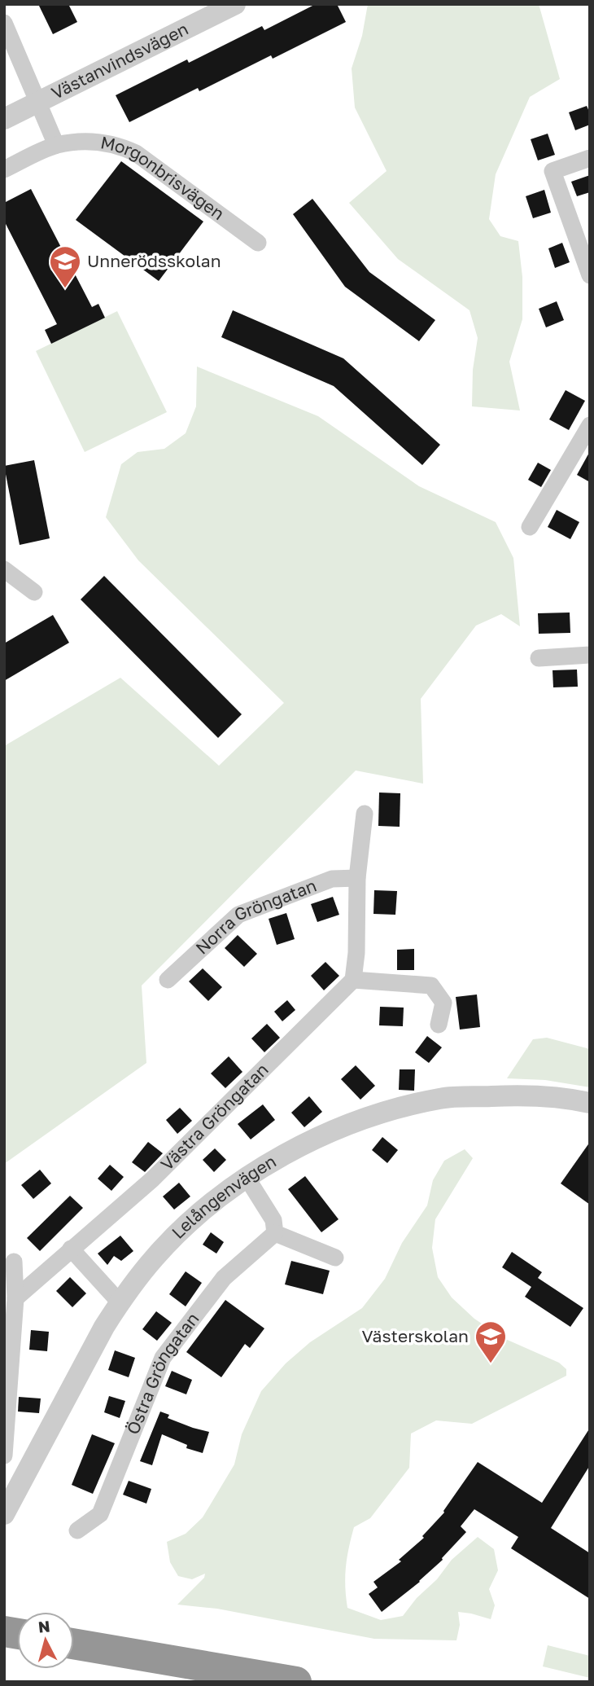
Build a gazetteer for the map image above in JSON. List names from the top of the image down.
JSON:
{
  "streets": {
    "street": [
      "Västanvindsvägen",
      "Morgonbrisvägen",
      "Norra Gröngatan",
      "Västra Gröngatan",
      "Lelångenvägen",
      "Östra Gröngatan"
    ]
  },
  "places": {
    "school or university": ["Unnerödsskolan", "Västerskolan"]
  },
  "north": "top"
}
